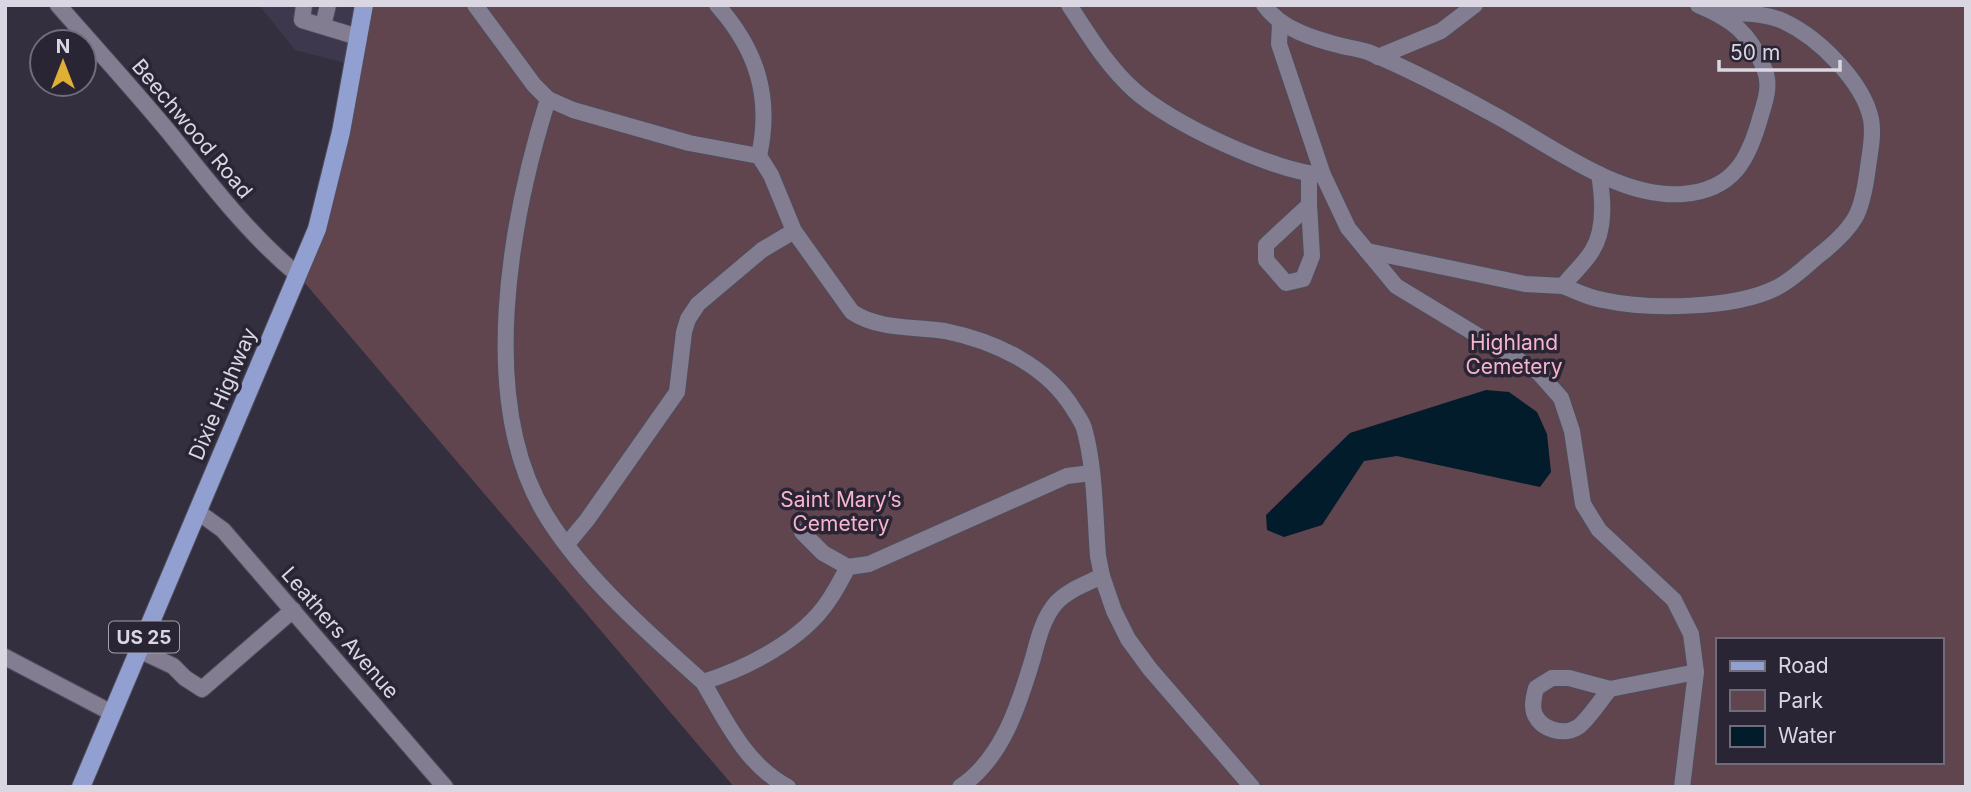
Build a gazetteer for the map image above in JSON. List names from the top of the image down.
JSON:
{
  "streets": {
    "main road": ["Dixie Highway", "US 25"],
    "street": ["Beechwood Road", "Leathers Avenue"]
  },
  "crossings": [
    ["Beechwood Road", "Dixie Highway"],
    ["Dixie Highway", "Leathers Avenue"]
  ],
  "parks": ["Highland Cemetery", "Saint Mary’s Cemetery"],
  "legend": ["Road", "Park", "Water"],
  "scale_bar": "50 m",
  "north": "top"
}
